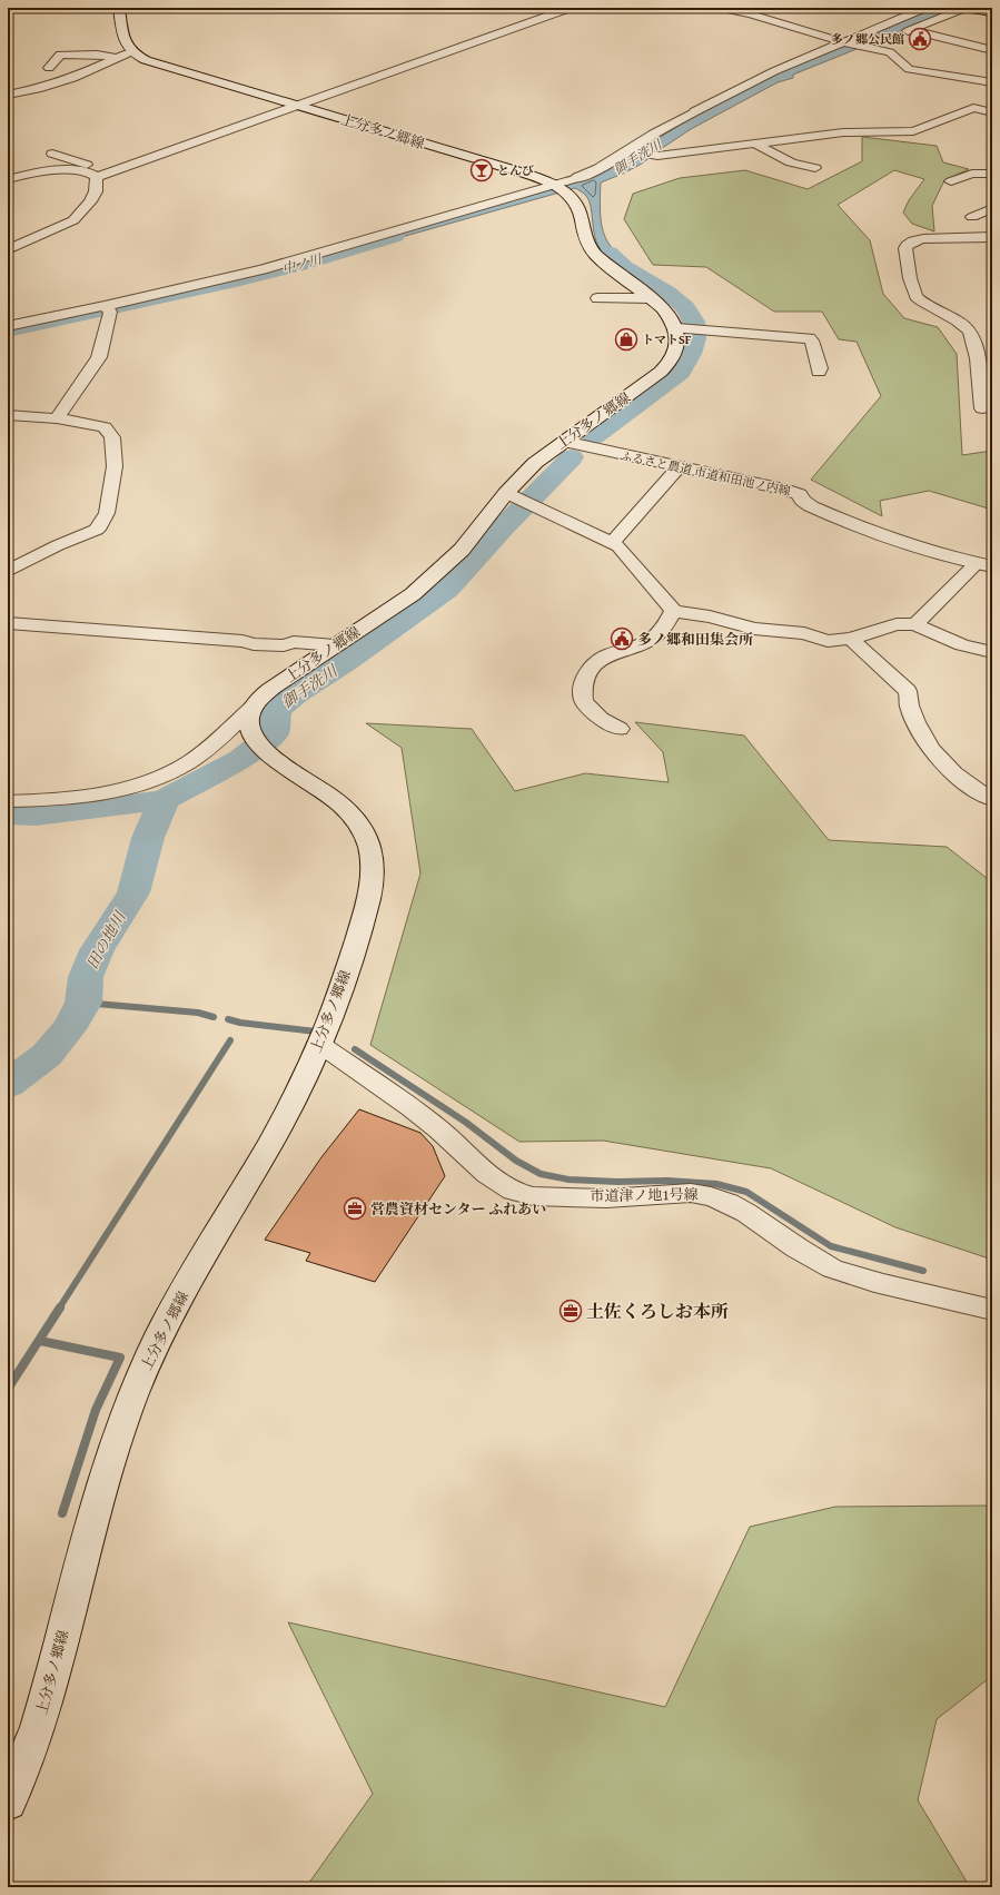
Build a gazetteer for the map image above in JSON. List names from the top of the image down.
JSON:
{
  "streets": {
    "main road": ["上分多ノ郷線", "ふるさと農道 市道和田池ノ内線"],
    "street": ["市道津ノ地1号線"]
  },
  "crossings": [
    ["上分多ノ郷線", "ふるさと農道 市道和田池ノ内線"],
    ["上分多ノ郷線", "市道津ノ地1号線"]
  ],
  "water": ["御手洗川", "中ノ川", "田の地川"],
  "places": {
    "public building": ["多ノ郷公民館", "多ノ郷和田集会所"],
    "bar": ["とんび"],
    "shop": ["トマトSF"],
    "office": ["営農資材センター ふれあい", "土佐くろしお本所"]
  }
}
